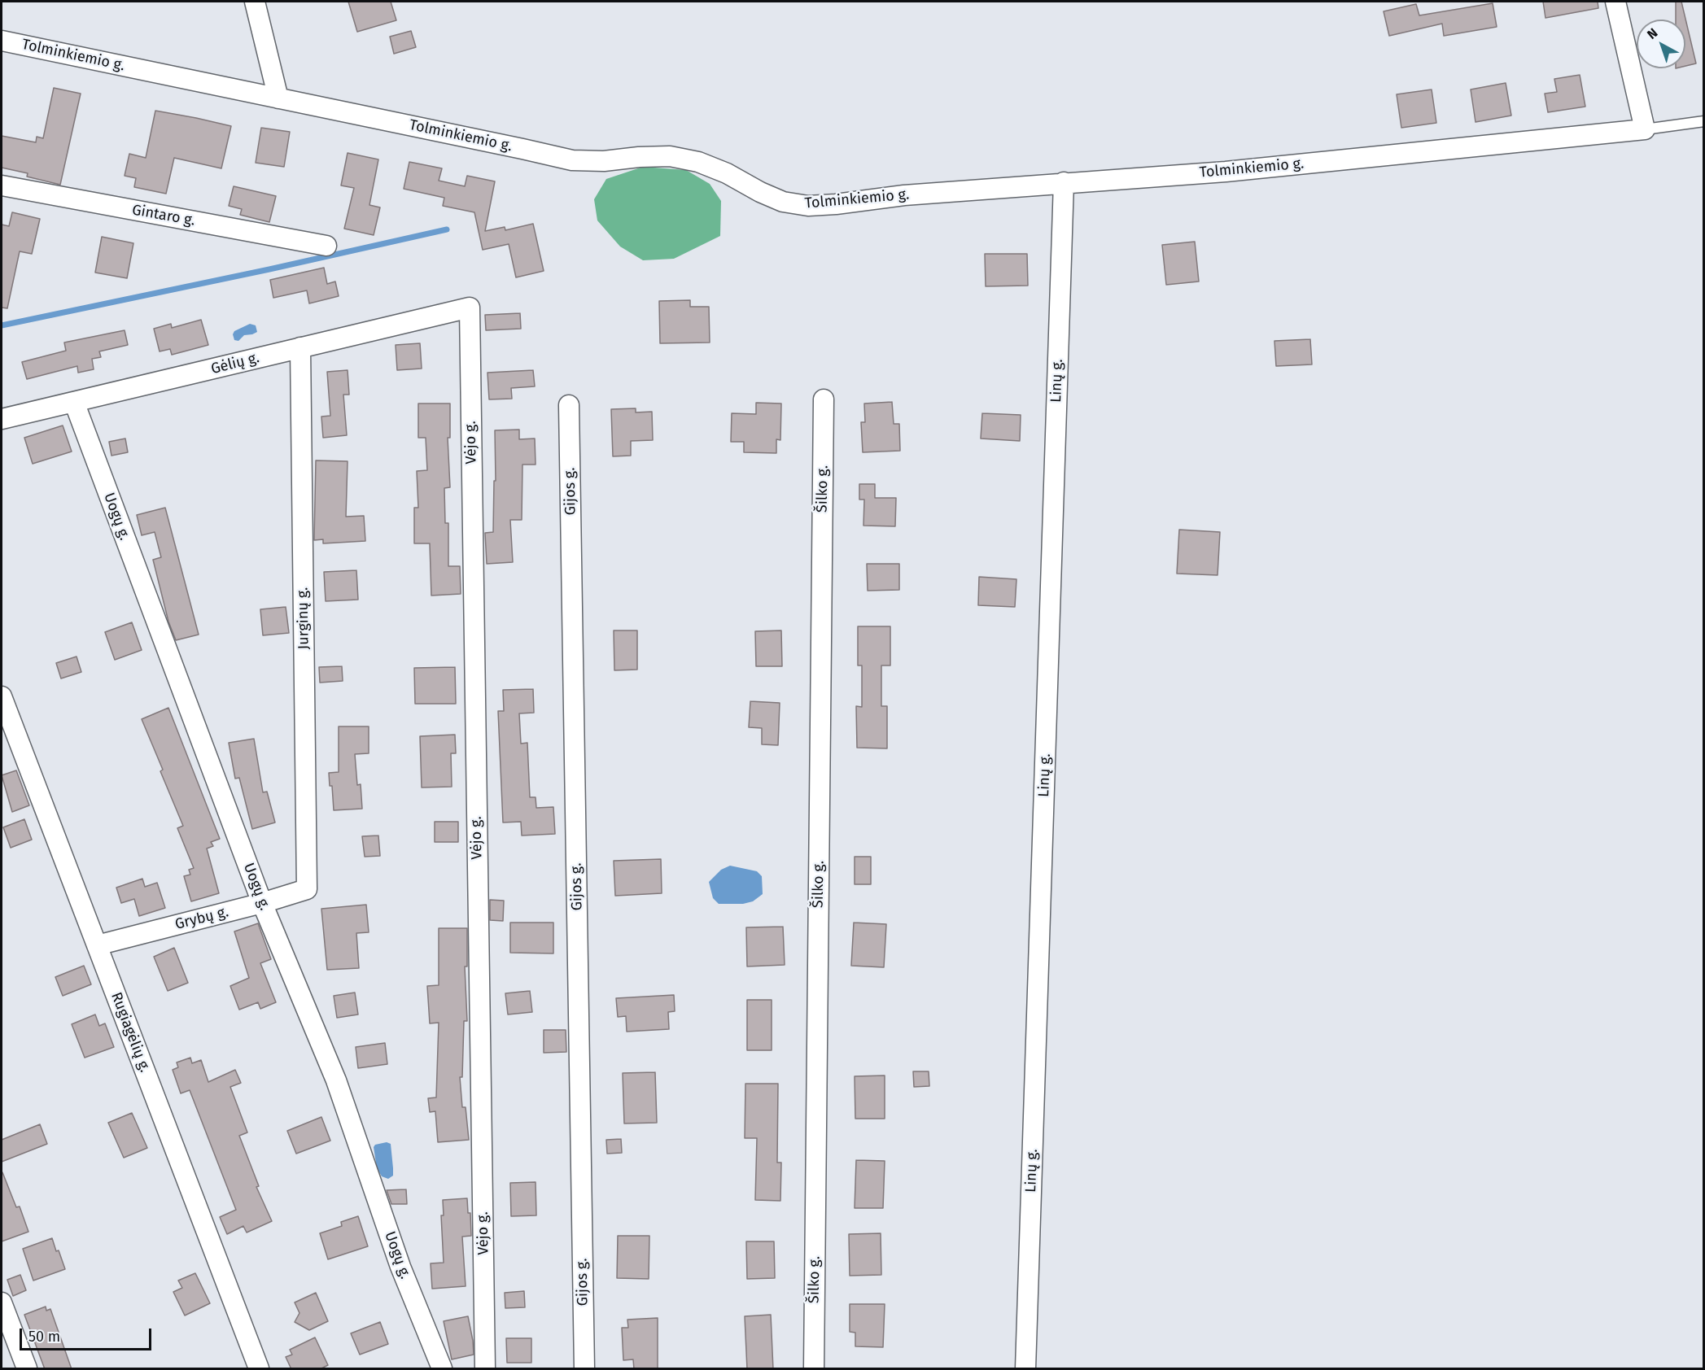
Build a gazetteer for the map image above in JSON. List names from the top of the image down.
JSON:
{
  "streets": {
    "street": [
      "Tolminkiemio g.",
      "Gintaro g.",
      "Gėlių g.",
      "Linų g.",
      "Vėjo g.",
      "Šilko g.",
      "Gijos g.",
      "Uogų g.",
      "Jurginų g.",
      "Grybų g.",
      "Rugiagėlių g."
    ]
  },
  "crossings": [
    ["Tolminkiemio g.", "Linų g."],
    ["Gėlių g.", "Vėjo g."],
    ["Gėlių g.", "Uogų g."],
    ["Gėlių g.", "Jurginų g."],
    ["Uogų g.", "Grybų g."],
    ["Jurginų g.", "Grybų g."],
    ["Grybų g.", "Rugiagėlių g."]
  ],
  "scale_bar": "50 m",
  "north": "top left"
}
